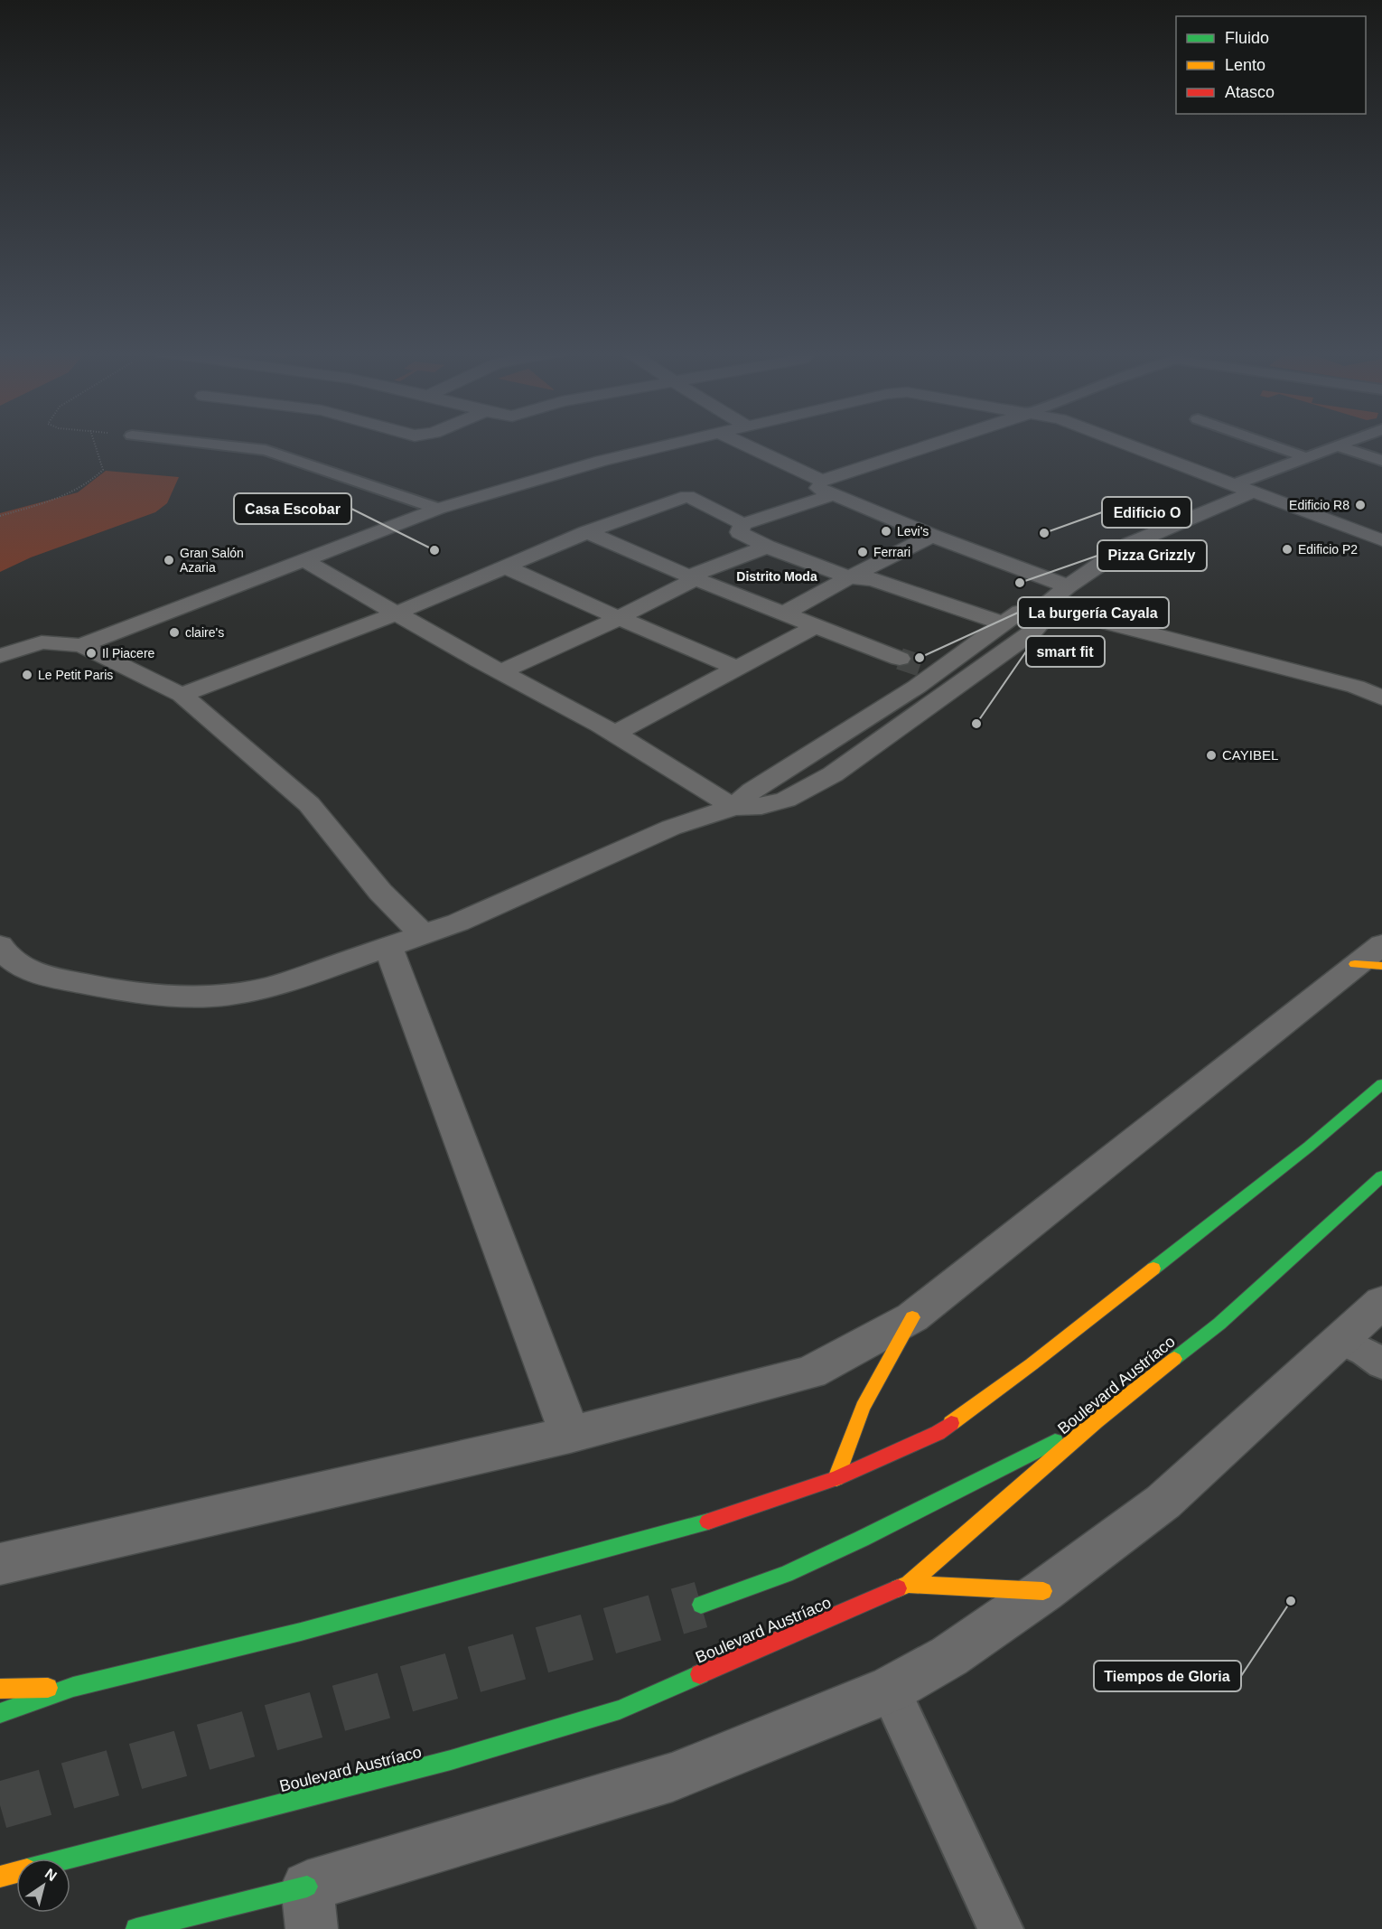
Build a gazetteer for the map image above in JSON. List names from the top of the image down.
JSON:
{
  "streets": {
    "main road": ["Boulevard Austríaco"]
  },
  "districts": ["Distrito Moda"],
  "places": [
    "Edificio R8",
    "Levi's",
    "Edificio O",
    "Edificio P2",
    "Casa Escobar",
    "Ferrari",
    "Gran Salón Azaria",
    "Pizza Grizzly",
    "claire's",
    "Il Piacere",
    "La burgería Cayala",
    "Le Petit Paris",
    "smart fit",
    "CAYIBEL",
    "Tiempos de Gloria"
  ],
  "legend": ["Fluido", "Lento", "Atasco"],
  "north": "top right"
}
